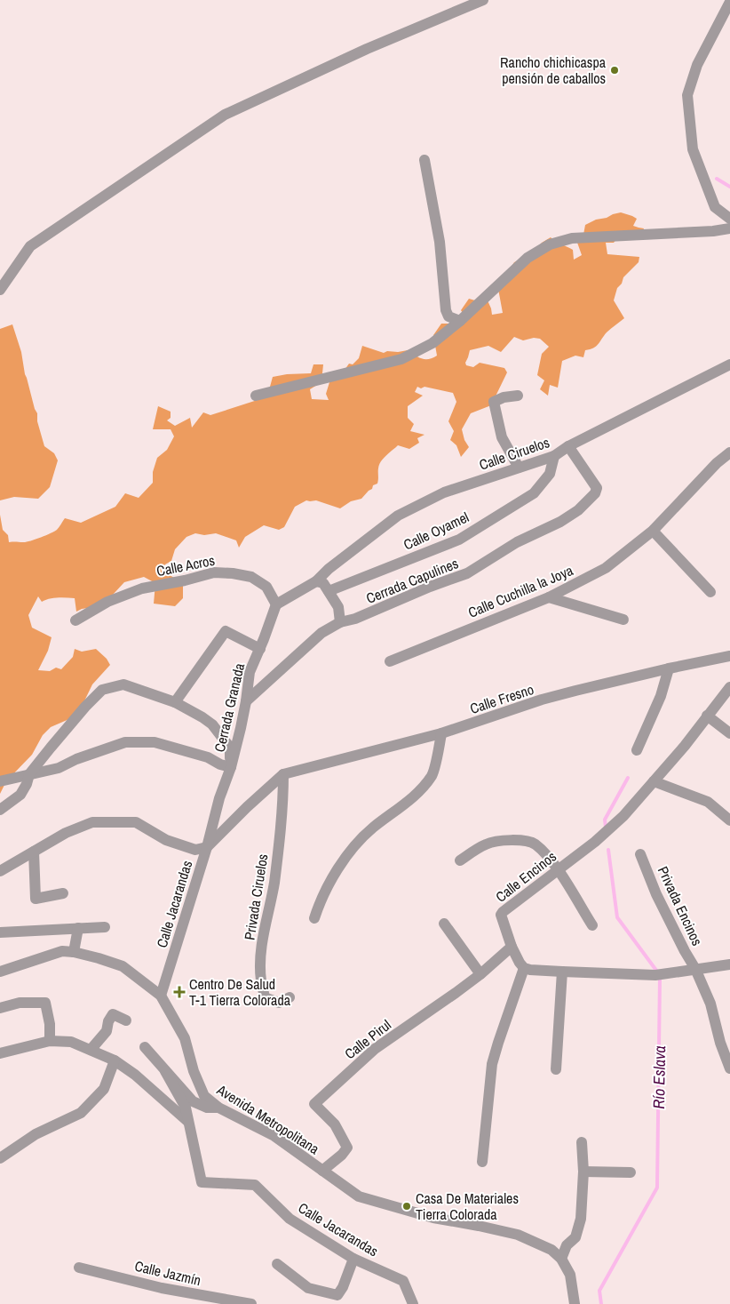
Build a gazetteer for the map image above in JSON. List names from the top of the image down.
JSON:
{
  "streets": {
    "street": [
      "Calle Ciruelos",
      "Calle Oyamel",
      "Calle Acros",
      "Cerrada Capulines",
      "Calle Cuchilla la Joya",
      "Calle Fresno",
      "Cerrada Granada",
      "Calle Encinos",
      "Privada Ciruelos",
      "Calle Jacarandas",
      "Privada Encinos",
      "Calle Pirul",
      "Avenida Metropolitana",
      "Calle Jazmín"
    ]
  },
  "crossings": [
    ["Calle Ciruelos", "Calle Oyamel"],
    ["Calle Ciruelos", "Cerrada Capulines"],
    ["Calle Acros", "Cerrada Granada"],
    ["Cerrada Capulines", "Cerrada Granada"],
    ["Calle Fresno", "Privada Ciruelos"],
    ["Calle Fresno", "Calle Jacarandas"],
    ["Cerrada Granada", "Calle Jacarandas"],
    ["Calle Encinos", "Calle Pirul"],
    ["Privada Ciruelos", "Calle Jacarandas"],
    ["Calle Jacarandas", "Avenida Metropolitana"],
    ["Calle Pirul", "Avenida Metropolitana"]
  ],
  "water": ["Río Eslava"],
  "places": {
    "other": ["Rancho chichicaspa pensión de caballos", "Casa De Materiales Tierra Colorada"],
    "health": ["Centro De Salud T-1 Tierra Colorada"]
  }
}
